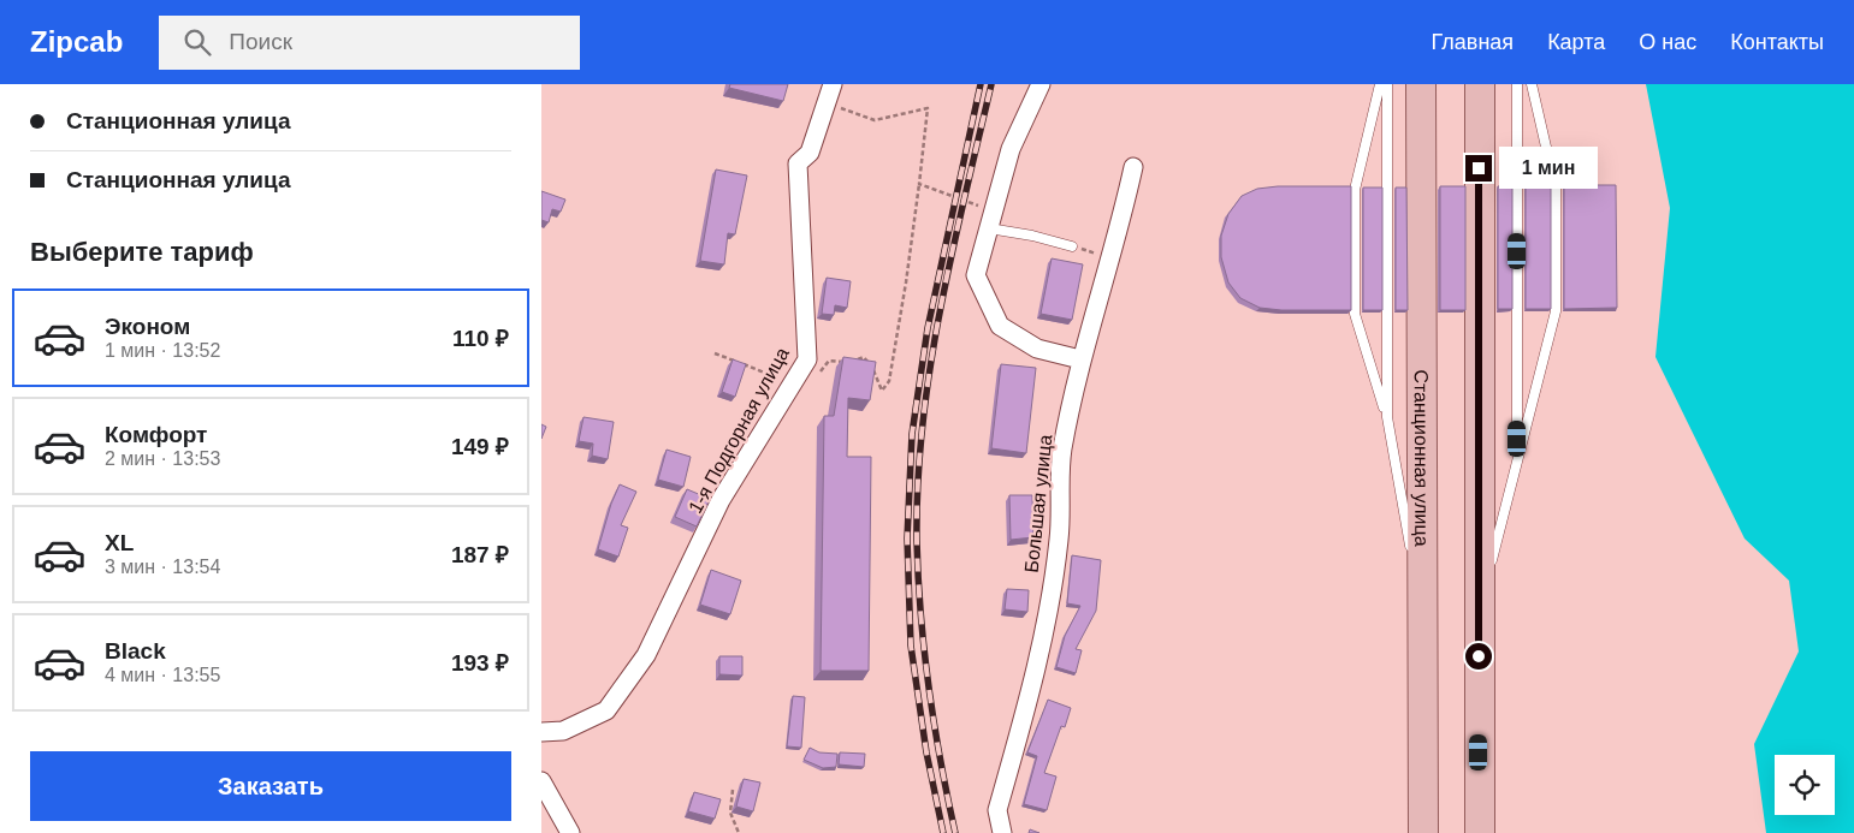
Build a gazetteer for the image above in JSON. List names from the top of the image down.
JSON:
{
  "streets": {
    "main road": ["Станционная улица"],
    "street": ["1-я Подгорная улица", "Большая улица"]
  },
  "page": {
    "header": "Zipcab",
    "search": "Поиск",
    "nav": [
      "Главная",
      "Карта",
      "О нас",
      "Контакты"
    ],
    "banner": ["Станционная улица", "Станционная улица"],
    "bubble": "1 мин",
    "heading": "Выберите тариф",
    "list": [
      {
        "name": "Эконом",
        "note": "1 мин · 13:52",
        "value": "110 ₽"
      },
      {
        "name": "Комфорт",
        "note": "2 мин · 13:53",
        "value": "149 ₽"
      },
      {
        "name": "XL",
        "note": "3 мин · 13:54",
        "value": "187 ₽"
      },
      {
        "name": "Black",
        "note": "4 мин · 13:55",
        "value": "193 ₽"
      }
    ],
    "buttons": "Заказать"
  }
}
